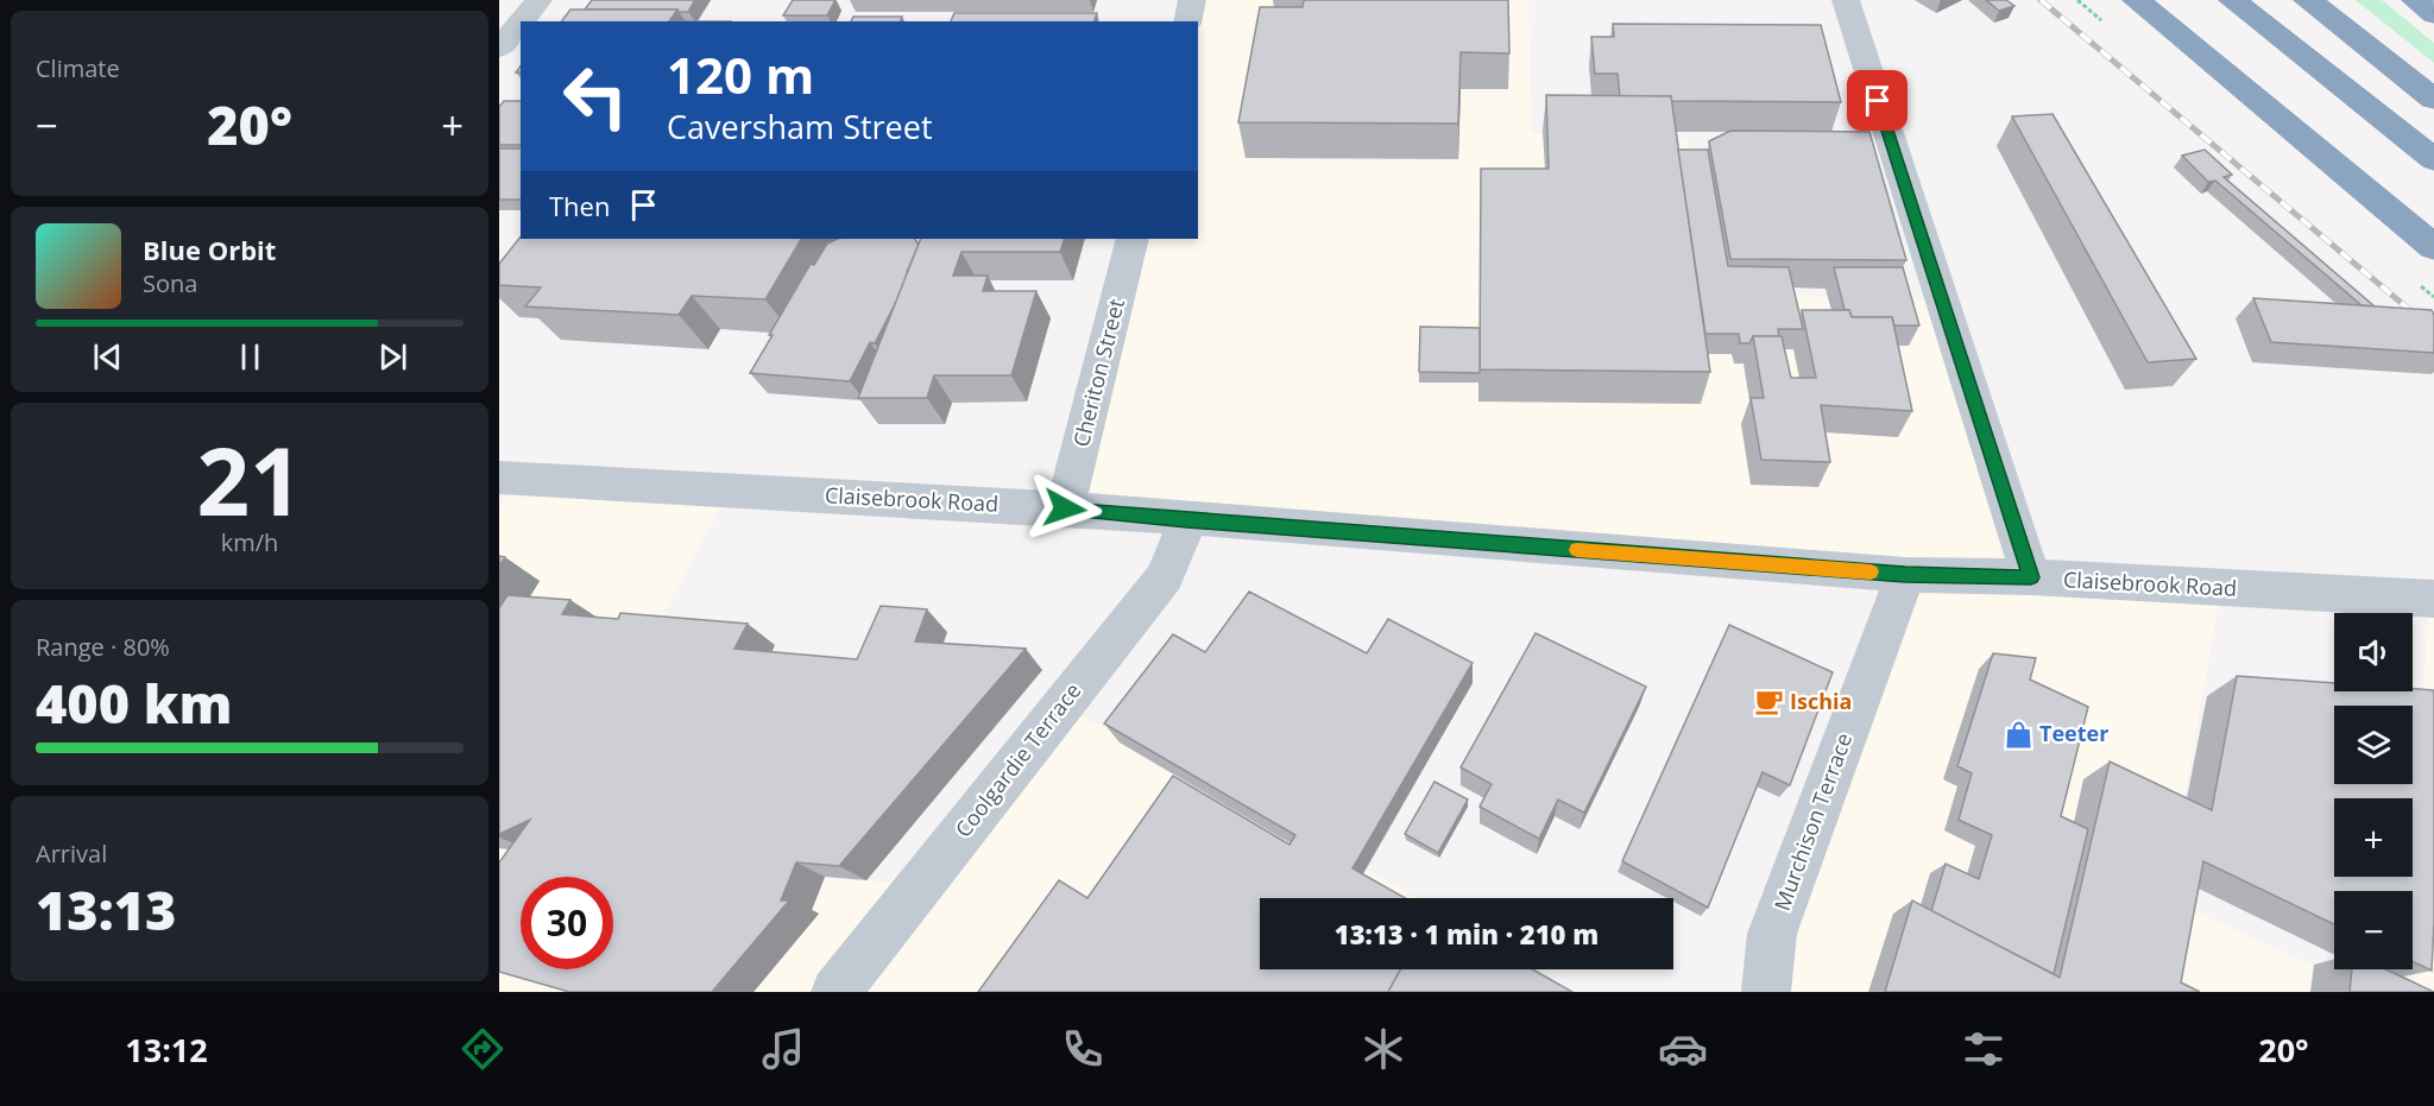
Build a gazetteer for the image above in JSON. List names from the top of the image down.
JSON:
{
  "streets": {
    "street": [
      "Cheriton Street",
      "Claisebrook Road",
      "Coolgardie Terrace",
      "Murchison Terrace"
    ]
  },
  "crossings": [
    ["Cheriton Street", "Claisebrook Road"],
    ["Claisebrook Road", "Coolgardie Terrace"],
    ["Claisebrook Road", "Murchison Terrace"]
  ],
  "places": {
    "cafe": ["Ischia"],
    "shop": ["Teeter"]
  },
  "page": {
    "tile": [
      "Climate",
      ["21", "km/h"],
      ["Range · 80%", "400 km"],
      ["Arrival", "13:13"]
    ],
    "turn": ["120 m", "Caversham Street"],
    "heat": ["−", "20°", "+"],
    "then": "Then",
    "song": ["Blue Orbit", "Sona"],
    "map_buttons": ["+", "−"],
    "limit": "30",
    "trip": "13:13 · 1 min · 210 m",
    "tabs": ["13:12", "20°"]
  }
}
